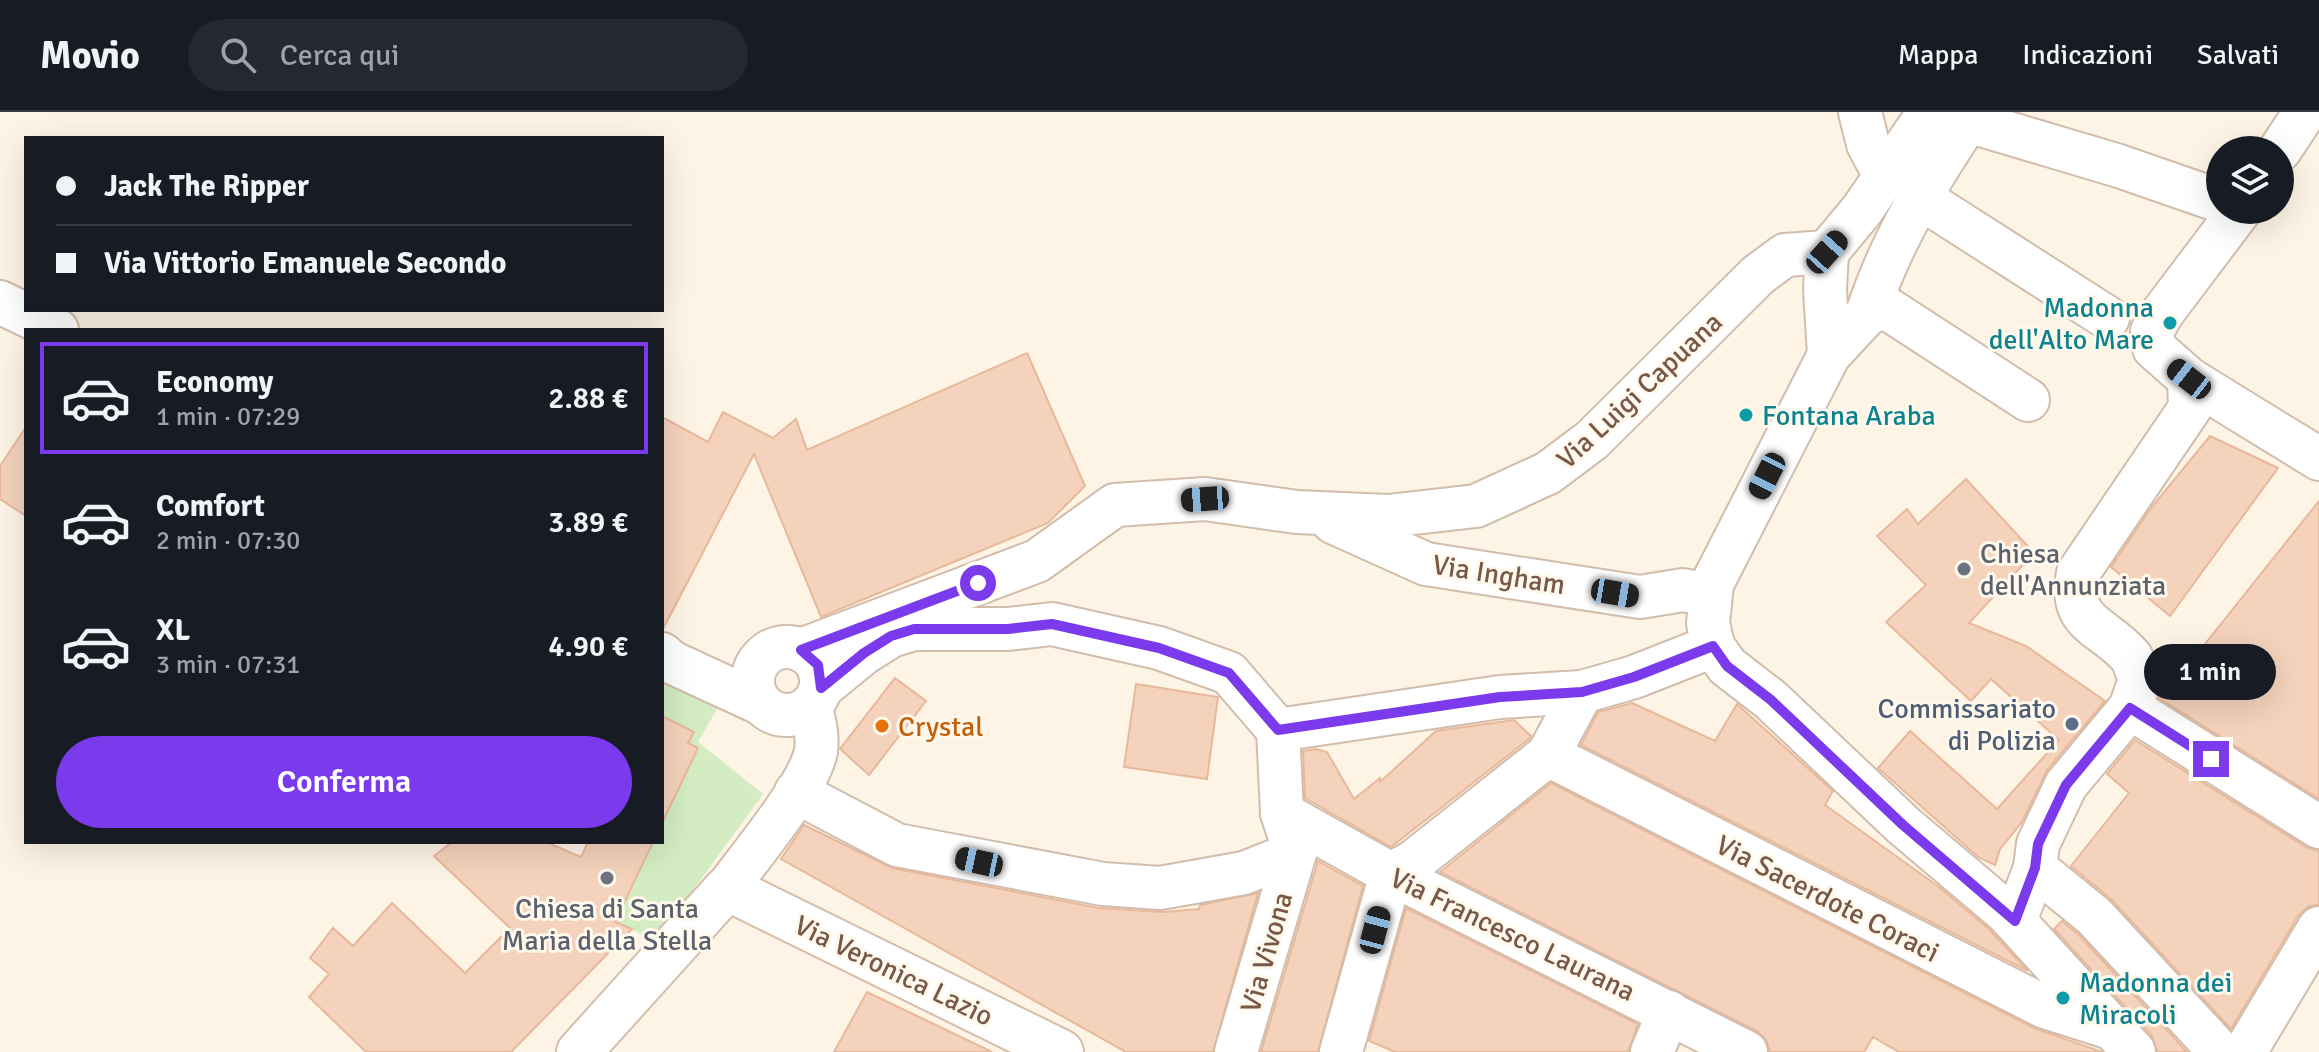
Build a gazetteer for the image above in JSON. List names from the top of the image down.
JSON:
{
  "streets": {
    "street": [
      "Via Luigi Capuana",
      "Via Ingham",
      "Via Sacerdote Coraci",
      "Via Francesco Laurana",
      "Via Vivona",
      "Via Veronica Lazio"
    ]
  },
  "crossings": [
    ["Via Luigi Capuana", "Via Ingham"]
  ],
  "places": [
    "Madonna dell'Alto Mare",
    "Fontana Araba",
    "Chiesa dell'Annunziata",
    "Commissariato di Polizia",
    "Crystal",
    "Chiesa di Santa Maria della Stella",
    "Madonna dei Miracoli"
  ],
  "page": {
    "header": "Movio",
    "search": "Cerca qui",
    "nav": ["Mappa", "Indicazioni", "Salvati"],
    "banner": ["Jack The Ripper", "Via Vittorio Emanuele Secondo"],
    "list": [
      {
        "name": "Economy",
        "note": "1 min · 07:29",
        "value": "2.88 €"
      },
      {
        "name": "Comfort",
        "note": "2 min · 07:30",
        "value": "3.89 €"
      },
      {
        "name": "XL",
        "note": "3 min · 07:31",
        "value": "4.90 €"
      }
    ],
    "bubble": "1 min",
    "buttons": "Conferma"
  }
}
